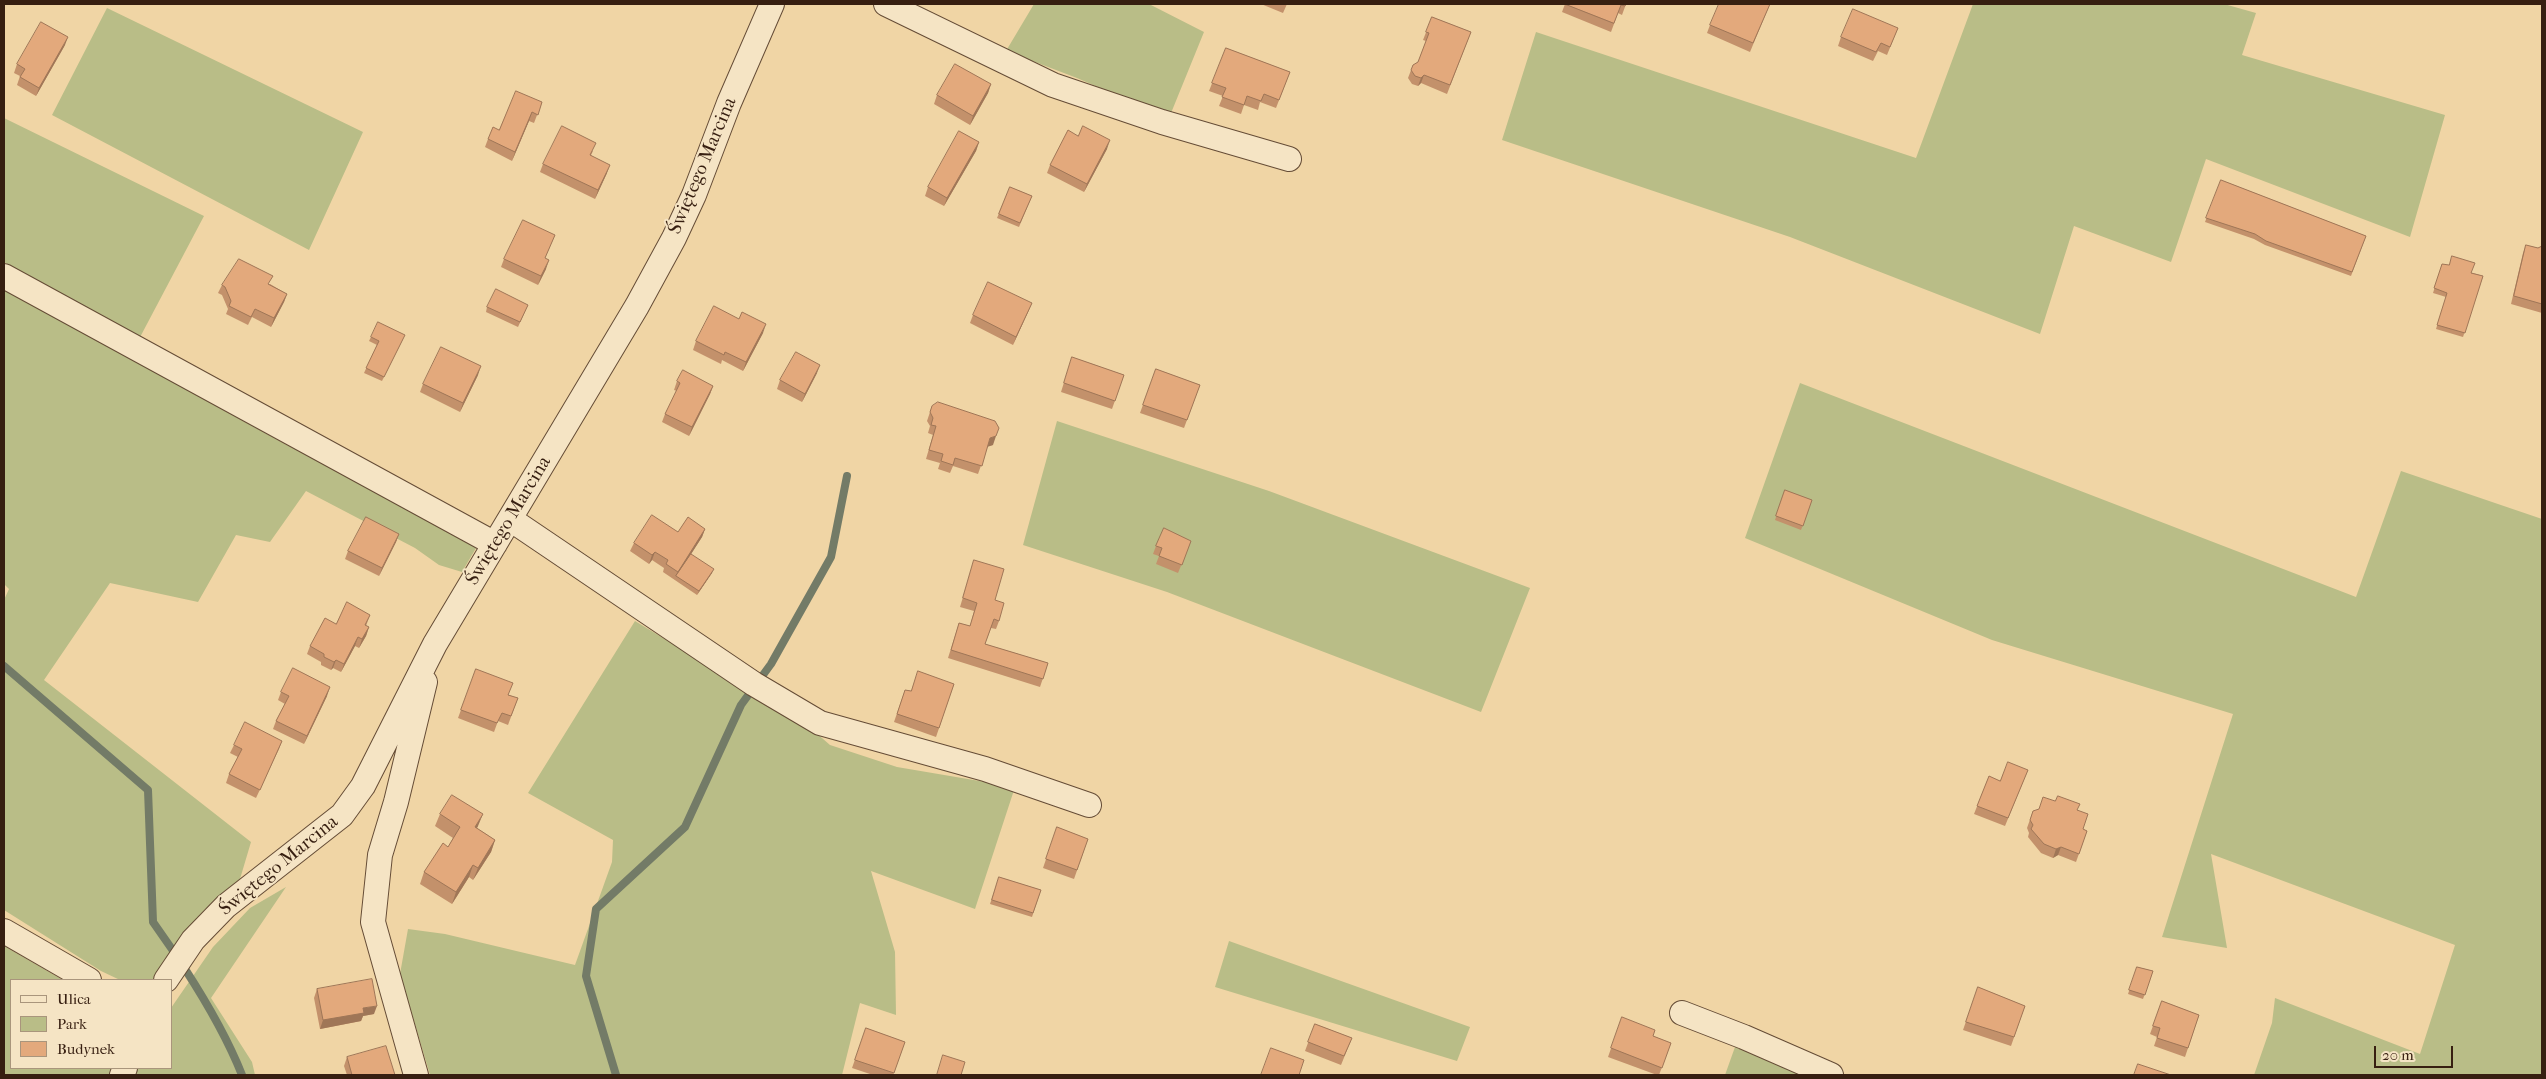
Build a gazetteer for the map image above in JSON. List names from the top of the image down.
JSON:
{
  "streets": {
    "street": ["Świętego Marcina"]
  },
  "legend": ["Ulica", "Park", "Budynek"],
  "scale_bar": "20 m"
}
